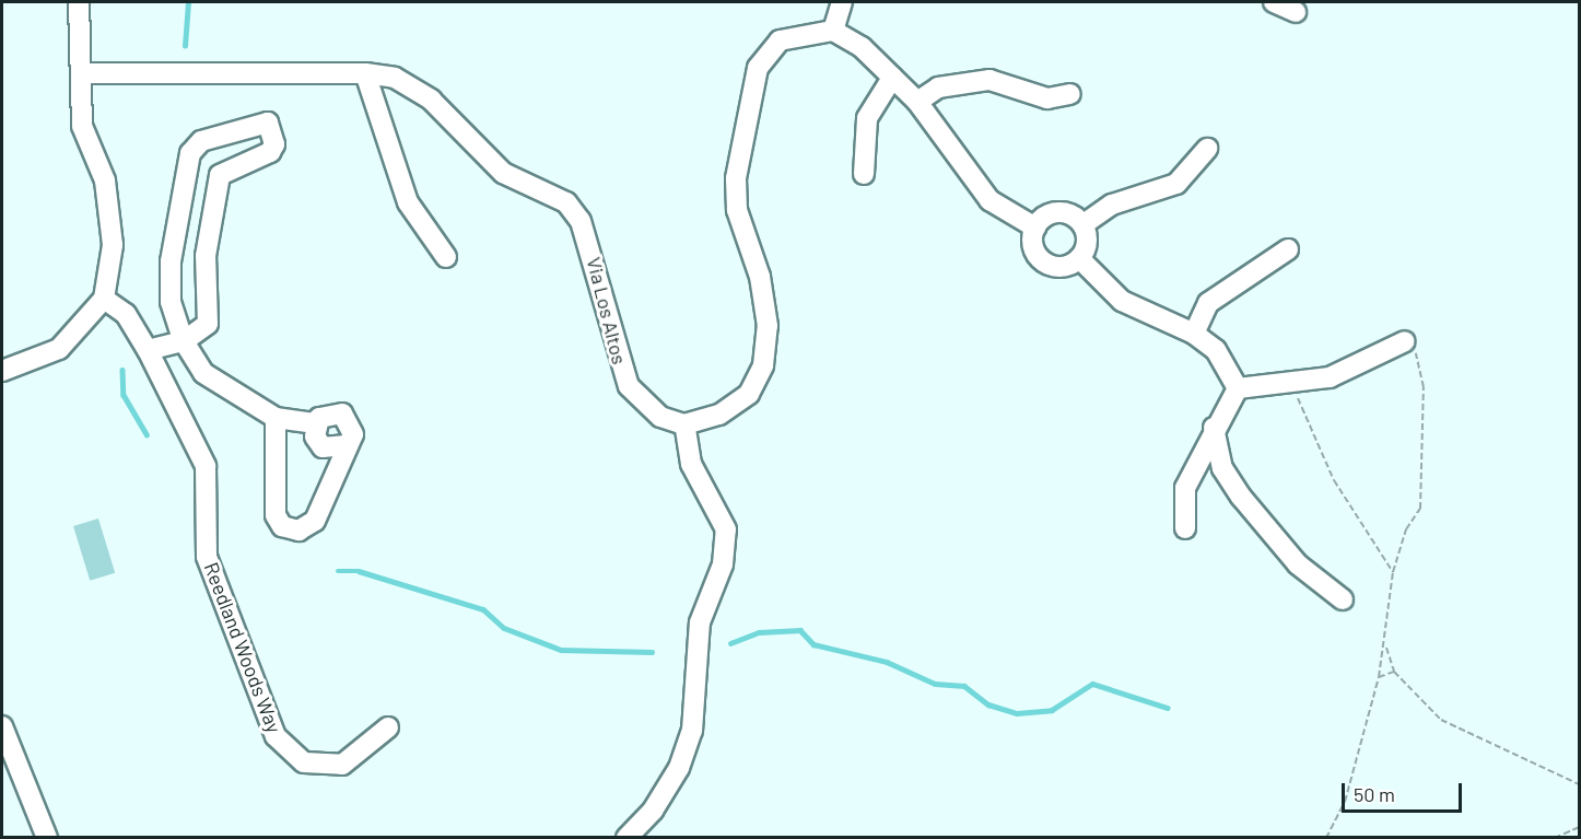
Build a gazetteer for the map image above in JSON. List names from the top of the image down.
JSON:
{
  "streets": {
    "street": ["Via Los Altos", "Reedland Woods Way"]
  },
  "scale_bar": "50 m"
}
